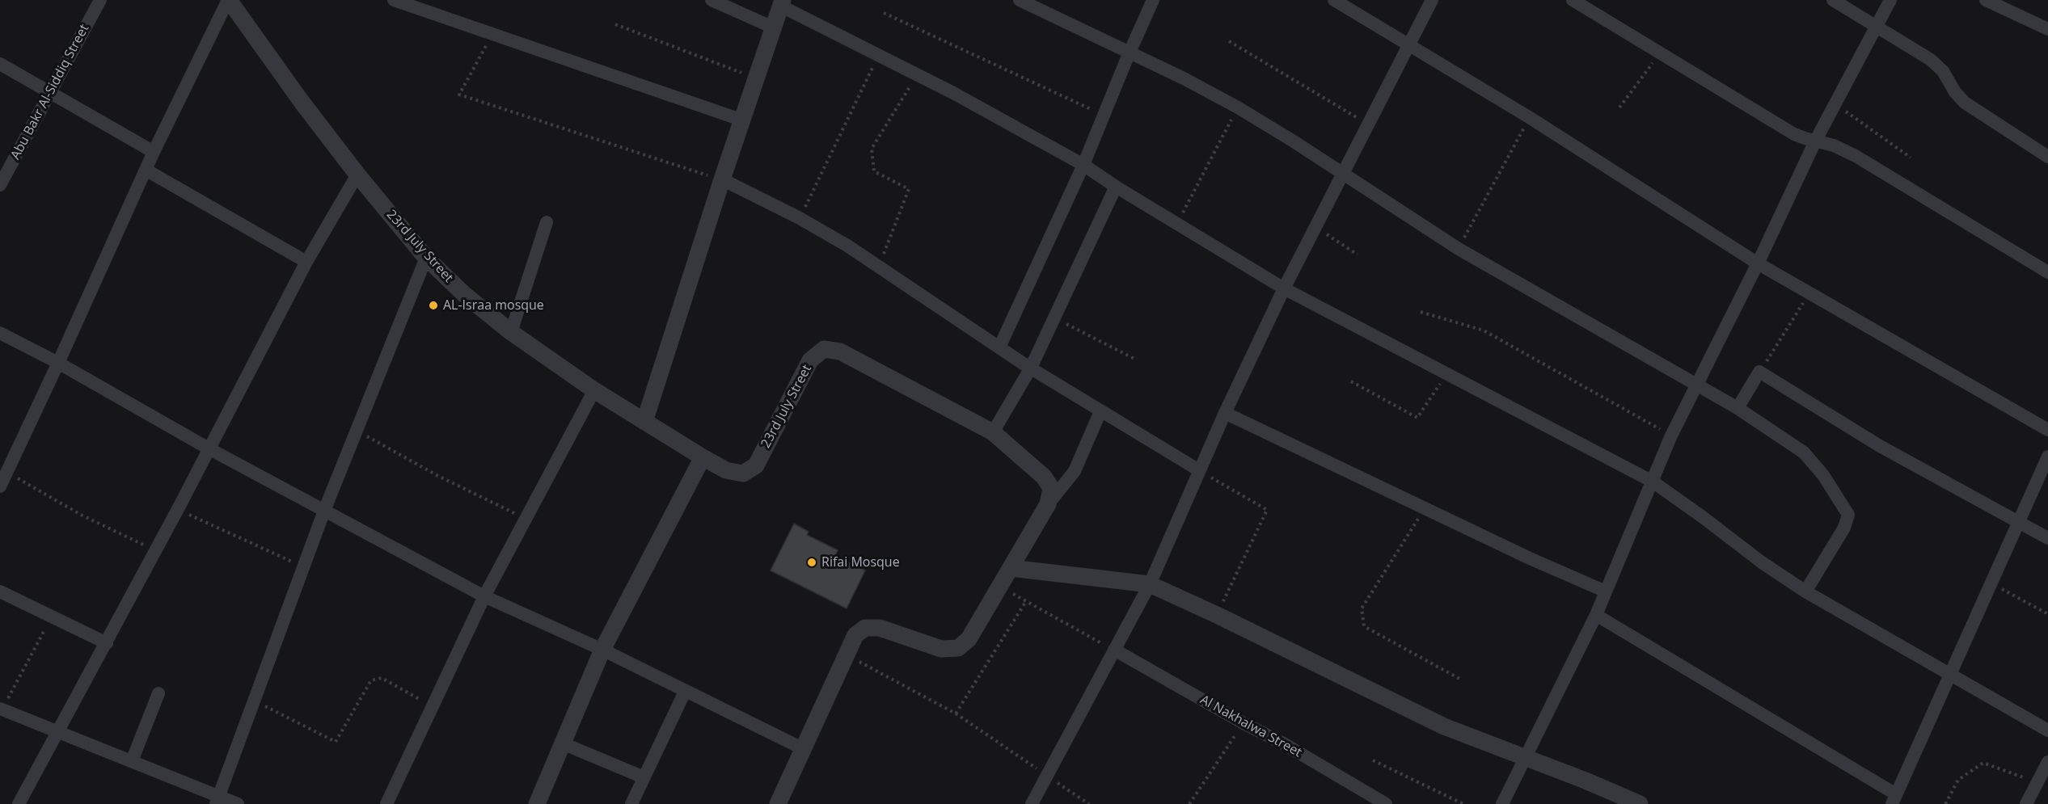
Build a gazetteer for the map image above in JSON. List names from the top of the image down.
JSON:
{
  "streets": {
    "street": ["Abu Bakr Al-Siddiq Street", "23rd July Street", "Al Nakhalwa Street"]
  },
  "places": ["AL-Israa mosque", "Rifai Mosque"]
}
